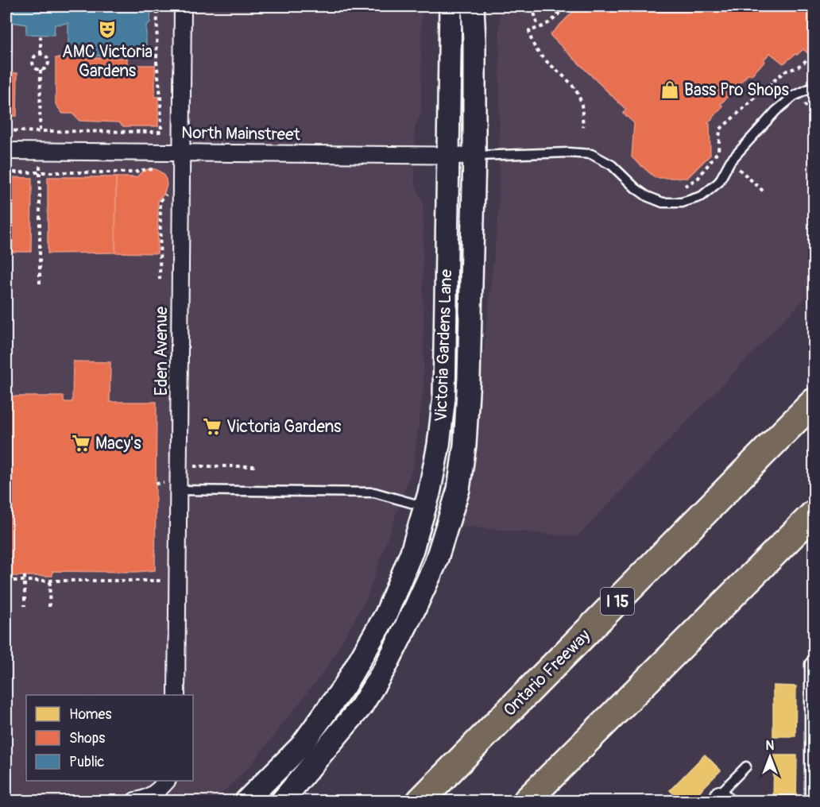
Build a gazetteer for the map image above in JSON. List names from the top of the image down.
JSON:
{
  "streets": {
    "highway": ["I 15", "Ontario Freeway"],
    "main road": ["Victoria Gardens Lane"],
    "street": ["North Mainstreet", "Eden Avenue"]
  },
  "crossings": [
    ["North Mainstreet", "Victoria Gardens Lane"],
    ["North Mainstreet", "Eden Avenue"]
  ],
  "places": {
    "theatre": ["AMC Victoria Gardens"],
    "shop": ["Bass Pro Shops"],
    "supermarket": ["Victoria Gardens", "Macy's"]
  },
  "legend": ["Homes", "Shops", "Public"],
  "north": "top"
}
